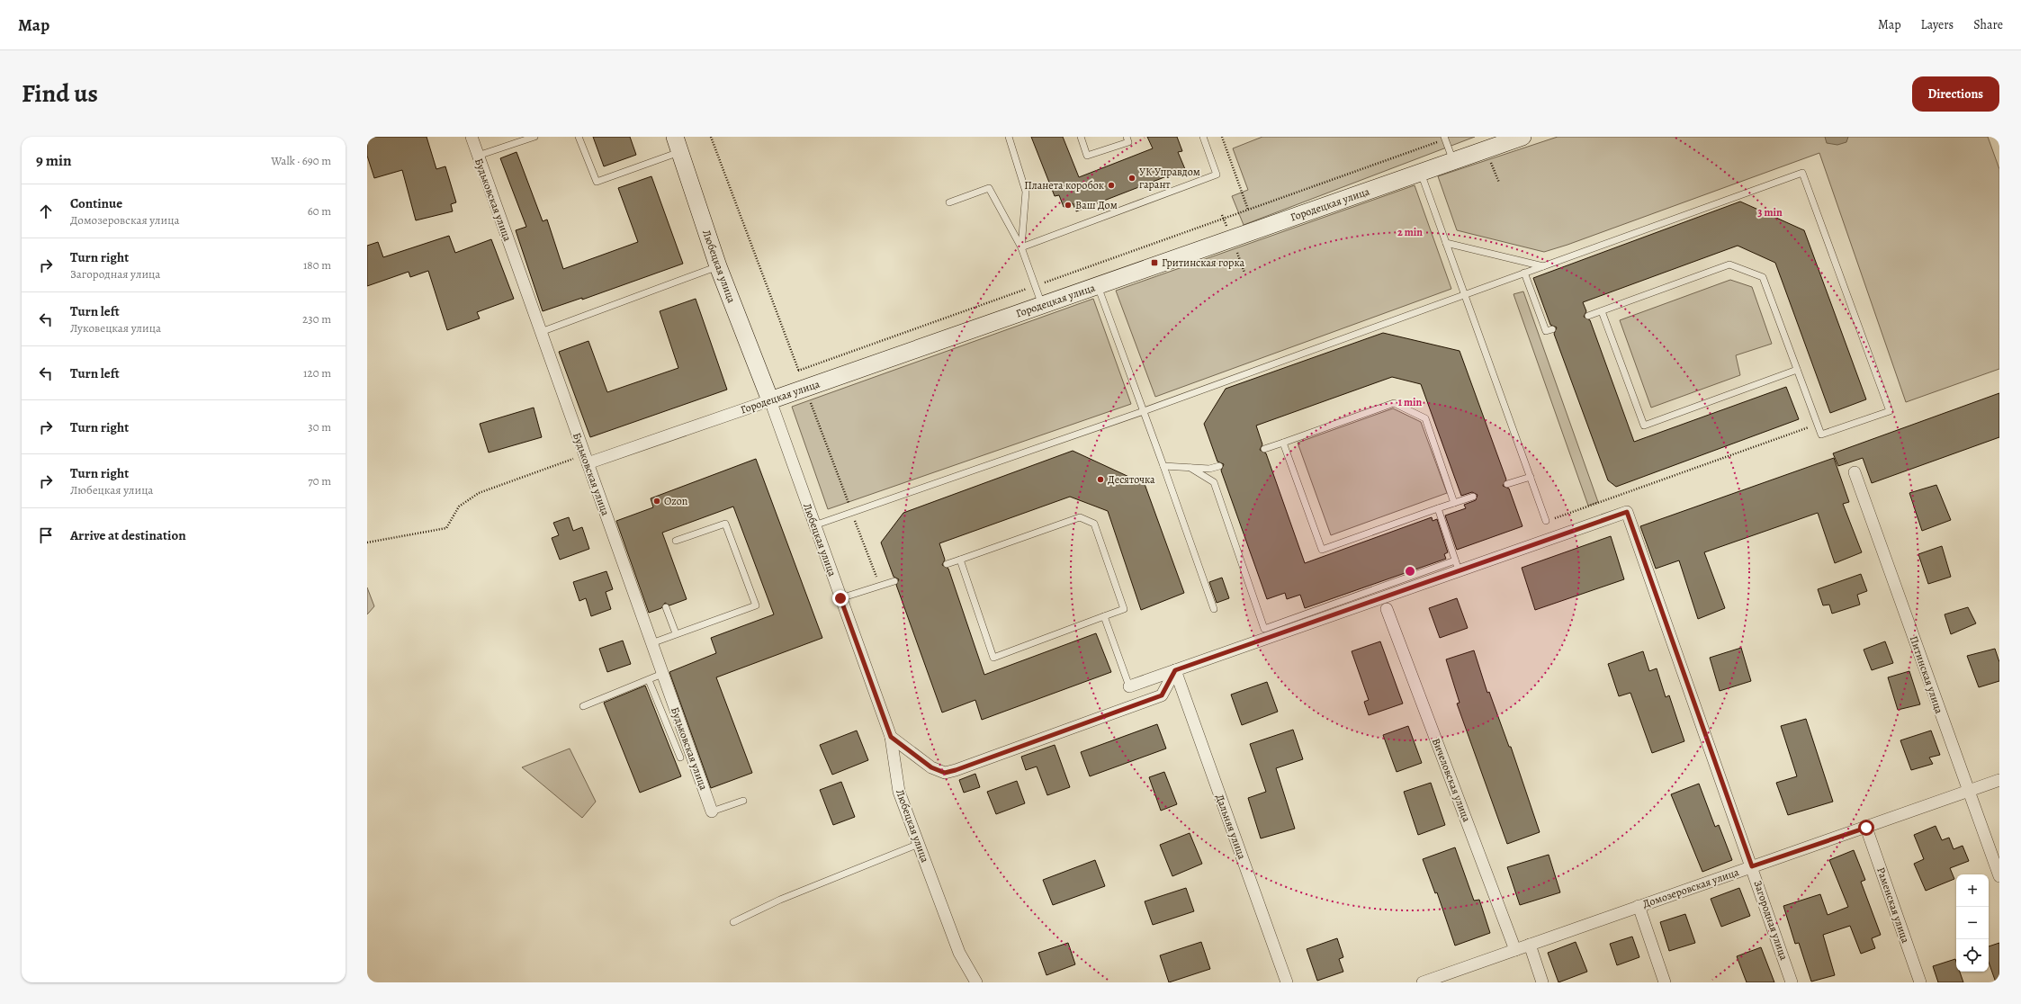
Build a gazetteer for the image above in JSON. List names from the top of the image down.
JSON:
{
  "streets": {
    "street": [
      "Будьковская улица",
      "Городецкая улица",
      "Любецкая улица",
      "Питинская улица",
      "Вичеловская улица",
      "Дальняя улица",
      "Домозеровская улица",
      "Раменская улица",
      "Загородная улица"
    ]
  },
  "crossings": [
    ["Будьковская улица", "Городецкая улица"],
    ["Городецкая улица", "Любецкая улица"],
    ["Питинская улица", "Домозеровская улица"],
    ["Вичеловская улица", "Домозеровская улица"],
    ["Домозеровская улица", "Раменская улица"],
    ["Домозеровская улица", "Загородная улица"]
  ],
  "places": {
    "other": [
      "УК Управдом гарант",
      "Планета коробок",
      "Ваш Дом",
      "Десяточка",
      "Ozon"
    ],
    "transit": ["Гритинская горка"]
  },
  "page": {
    "header": "Map",
    "nav": ["Map", "Layers", "Share"],
    "title": "Find us",
    "buttons": "Directions",
    "heading": ["9 min", "Walk · 690 m"],
    "list": [
      ["Continue", "Домозеровская улица", "60 m"],
      ["Turn right", "Загородная улица", "180 m"],
      ["Turn left", "Луковецкая улица", "230 m"],
      ["Turn left", "120 m"],
      ["Turn right", "30 m"],
      ["Turn right", "Любецкая улица", "70 m"],
      "Arrive at destination"
    ],
    "map_buttons": ["+", "−"]
  },
  "rings": ["3 min", "2 min", "1 min"]
}
